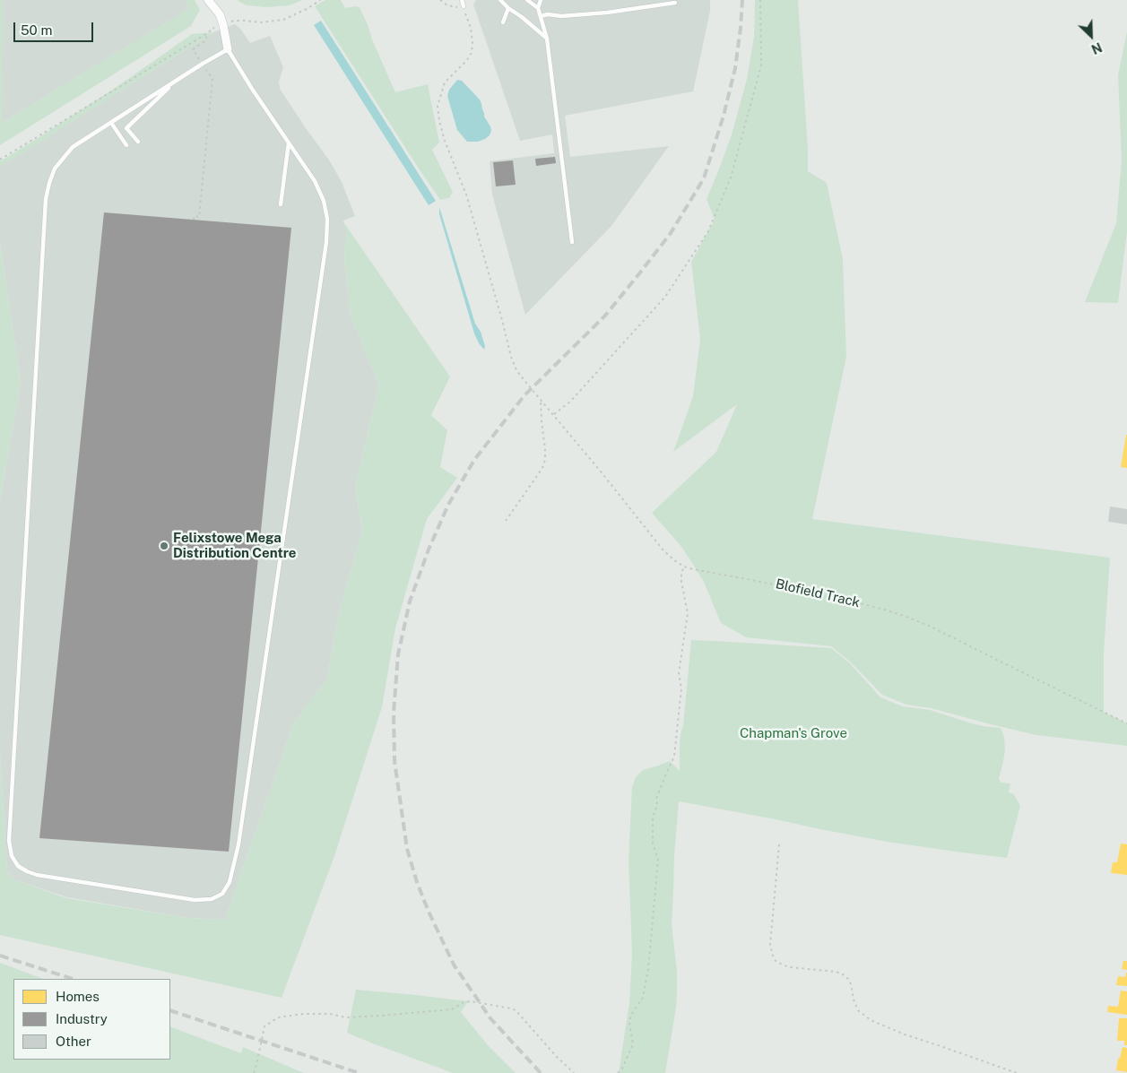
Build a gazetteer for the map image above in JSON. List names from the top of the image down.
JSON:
{
  "streets": {
    "path": ["Blofield Track"]
  },
  "parks": ["Chapman's Grove"],
  "places": ["Felixstowe Mega Distribution Centre"],
  "legend": ["Homes", "Industry", "Other"],
  "scale_bar": "50 m",
  "north": "bottom right"
}
